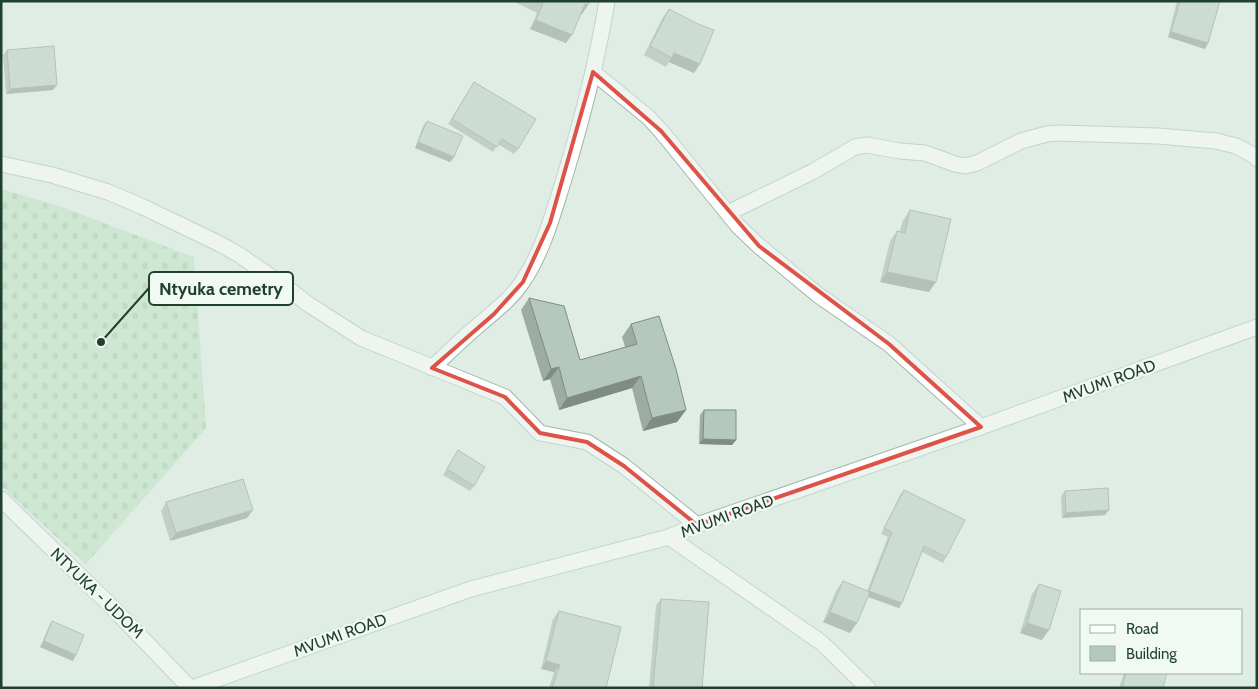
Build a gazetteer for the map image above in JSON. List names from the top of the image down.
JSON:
{
  "streets": {
    "street": ["MVUMI ROAD", "NTYUKA - UDOM"]
  },
  "crossings": [
    ["MVUMI ROAD", "NTYUKA - UDOM"]
  ],
  "places": ["Ntyuka cemetry"],
  "legend": ["Road", "Building"]
}
